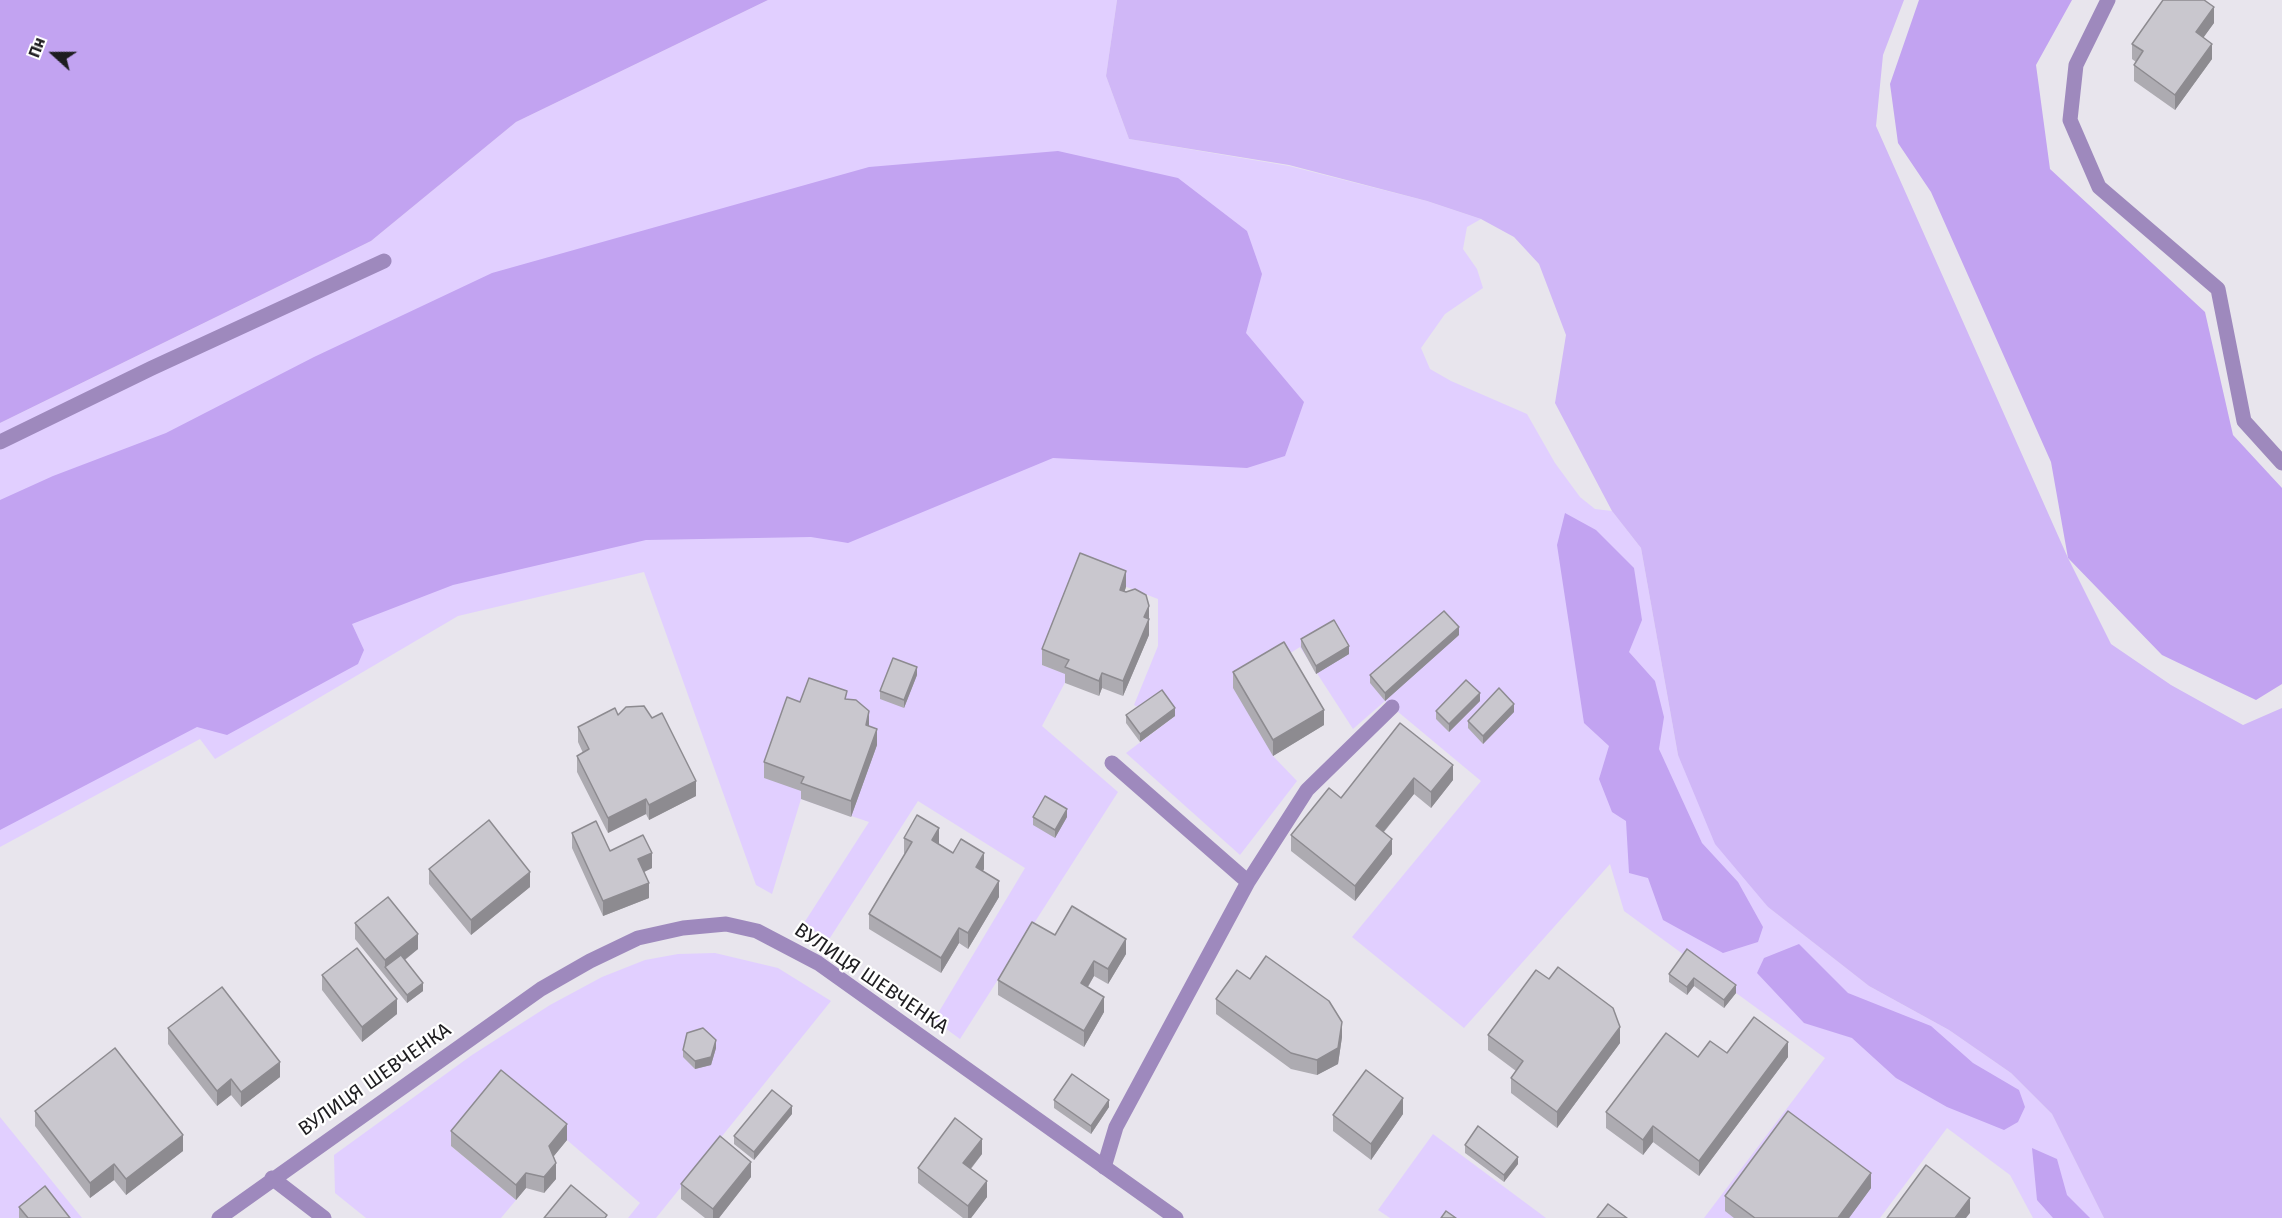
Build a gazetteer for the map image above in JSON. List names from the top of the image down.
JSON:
{
  "streets": {
    "street": ["ВУЛИЦЯ ШЕВЧЕНКА"]
  },
  "north": "left"
}
